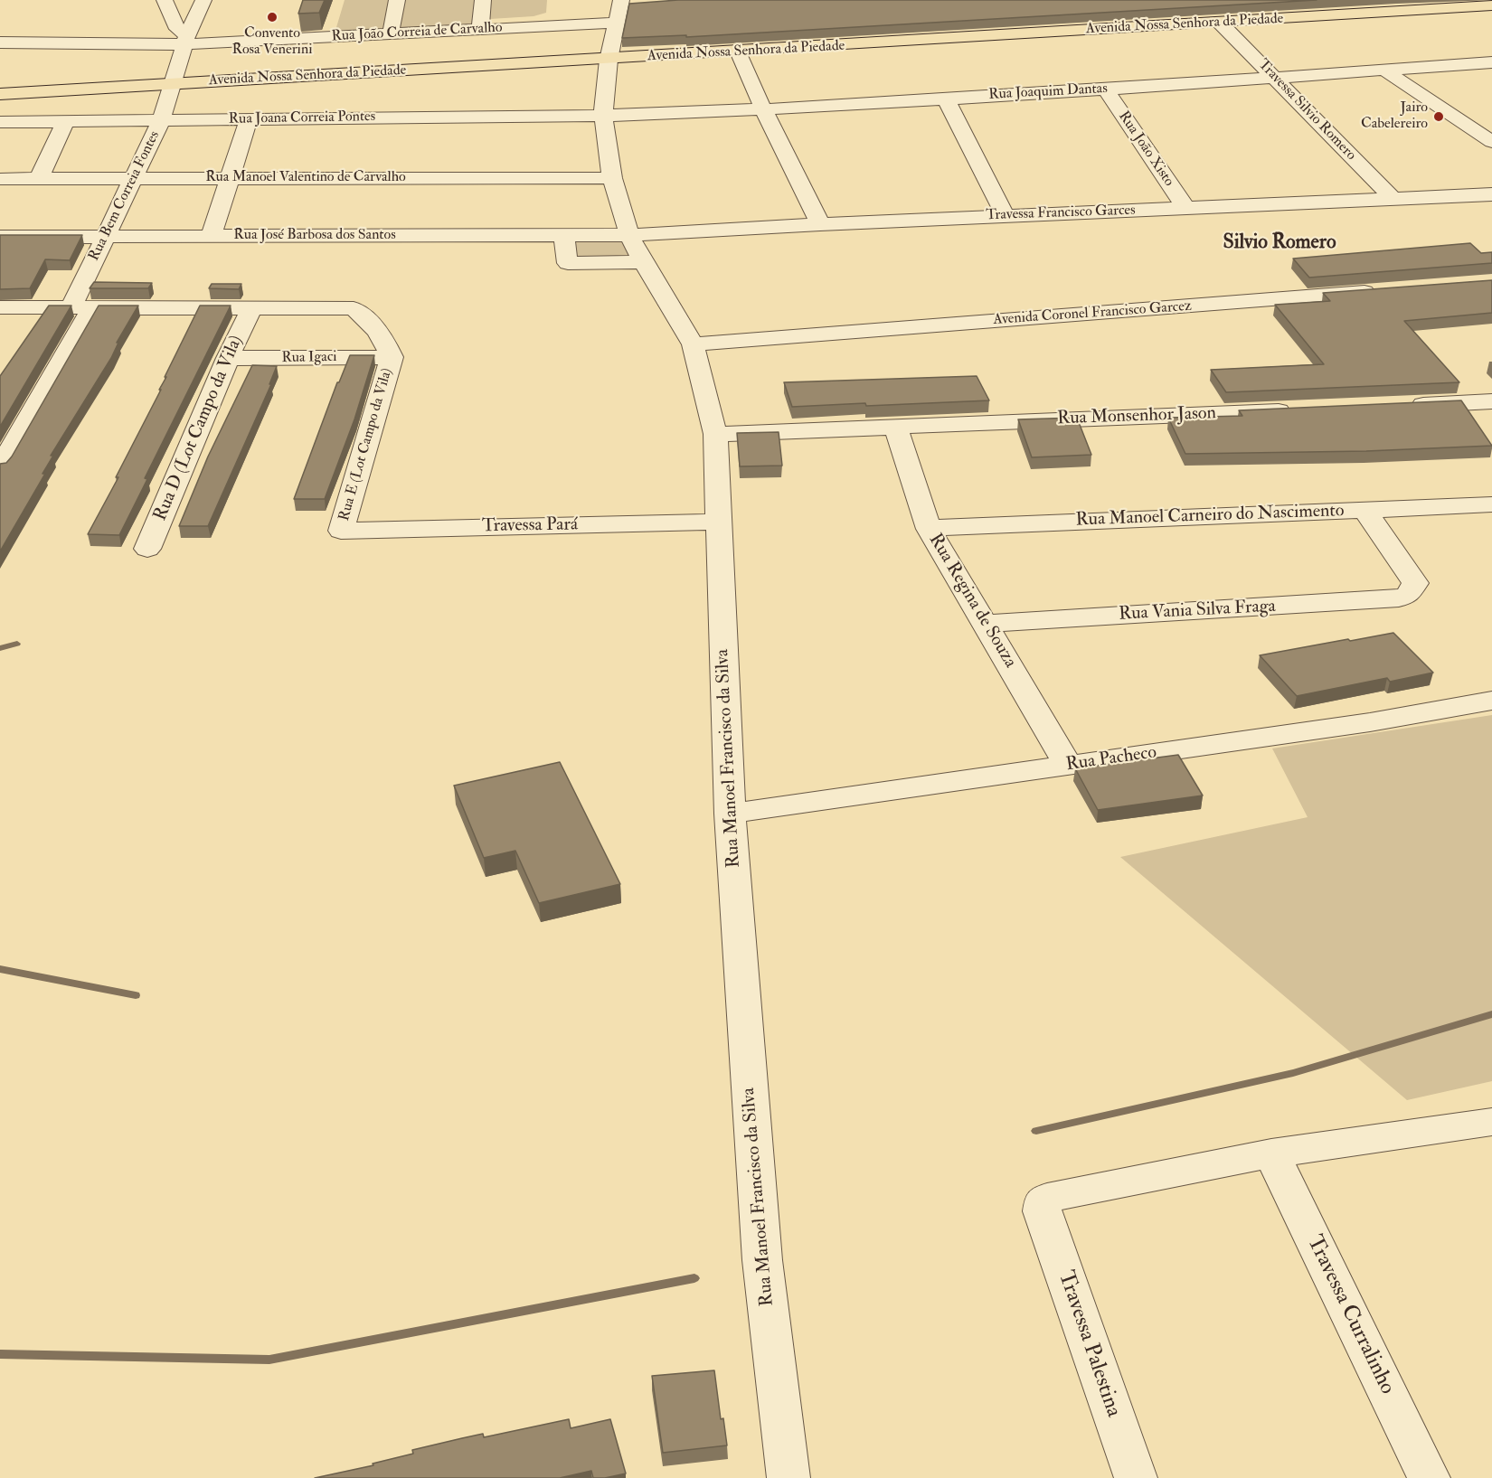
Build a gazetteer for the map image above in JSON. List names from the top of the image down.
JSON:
{
  "streets": {
    "main road": ["Avenida Nossa Senhora da Piedade"],
    "street": [
      "Rua João Correia de Carvalho",
      "Rua Joaquim Dantas",
      "Travessa Silvio Romero",
      "Rua Joana Correia Pontes",
      "Rua João Xisto",
      "Rua Manoel Valentino de Carvalho",
      "Rua Bem Correia Fontes",
      "Travessa Francisco Garces",
      "Rua José Barbosa dos Santos",
      "Avenida Coronel Francisco Garcez",
      "Rua Igaci",
      "Rua Monsenhor Jason",
      "Rua D (Lot Campo da Vila)",
      "Rua E (Lot Campo da Vila)",
      "Rua Manoel Carneiro do Nascimento",
      "Travessa Pará",
      "Rua Regina de Souza",
      "Rua Vania Silva Fraga",
      "Rua Manoel Francisco da Silva",
      "Rua Pacheco",
      "Travessa Curralinho",
      "Travessa Palestina"
    ]
  },
  "crossings": [
    ["Avenida Nossa Senhora da Piedade", "Travessa Silvio Romero"],
    ["Avenida Nossa Senhora da Piedade", "Rua Bem Correia Fontes"],
    ["Avenida Nossa Senhora da Piedade", "Rua Manoel Francisco da Silva"],
    ["Rua João Correia de Carvalho", "Rua Bem Correia Fontes"],
    ["Rua João Correia de Carvalho", "Rua Manoel Francisco da Silva"],
    ["Rua Joaquim Dantas", "Travessa Silvio Romero"],
    ["Rua Joaquim Dantas", "Rua Joana Correia Pontes"],
    ["Rua Joaquim Dantas", "Rua João Xisto"],
    ["Rua Joaquim Dantas", "Rua Manoel Francisco da Silva"],
    ["Travessa Silvio Romero", "Travessa Francisco Garces"],
    ["Rua Joana Correia Pontes", "Rua Bem Correia Fontes"],
    ["Rua Joana Correia Pontes", "Rua Manoel Francisco da Silva"],
    ["Rua João Xisto", "Travessa Francisco Garces"],
    ["Rua Manoel Valentino de Carvalho", "Rua Bem Correia Fontes"],
    ["Rua Manoel Valentino de Carvalho", "Rua Manoel Francisco da Silva"],
    ["Rua Bem Correia Fontes", "Rua José Barbosa dos Santos"],
    ["Travessa Francisco Garces", "Rua José Barbosa dos Santos"],
    ["Travessa Francisco Garces", "Rua Manoel Francisco da Silva"],
    ["Rua José Barbosa dos Santos", "Rua Manoel Francisco da Silva"],
    ["Avenida Coronel Francisco Garcez", "Rua Manoel Francisco da Silva"],
    ["Rua Igaci", "Rua D (Lot Campo da Vila)"],
    ["Rua Igaci", "Rua E (Lot Campo da Vila)"],
    ["Rua Monsenhor Jason", "Rua Regina de Souza"],
    ["Rua Monsenhor Jason", "Rua Manoel Francisco da Silva"],
    ["Rua D (Lot Campo da Vila)", "Rua E (Lot Campo da Vila)"],
    ["Rua E (Lot Campo da Vila)", "Travessa Pará"],
    ["Rua Manoel Carneiro do Nascimento", "Rua Regina de Souza"],
    ["Rua Manoel Carneiro do Nascimento", "Rua Vania Silva Fraga"],
    ["Travessa Pará", "Rua Manoel Francisco da Silva"],
    ["Rua Regina de Souza", "Rua Vania Silva Fraga"],
    ["Rua Regina de Souza", "Rua Pacheco"],
    ["Rua Manoel Francisco da Silva", "Rua Pacheco"],
    ["Travessa Curralinho", "Travessa Palestina"]
  ],
  "districts": ["Silvio Romero"],
  "places": ["Convento Rosa Venerini", "Jairo Cabelereiro"]
}
